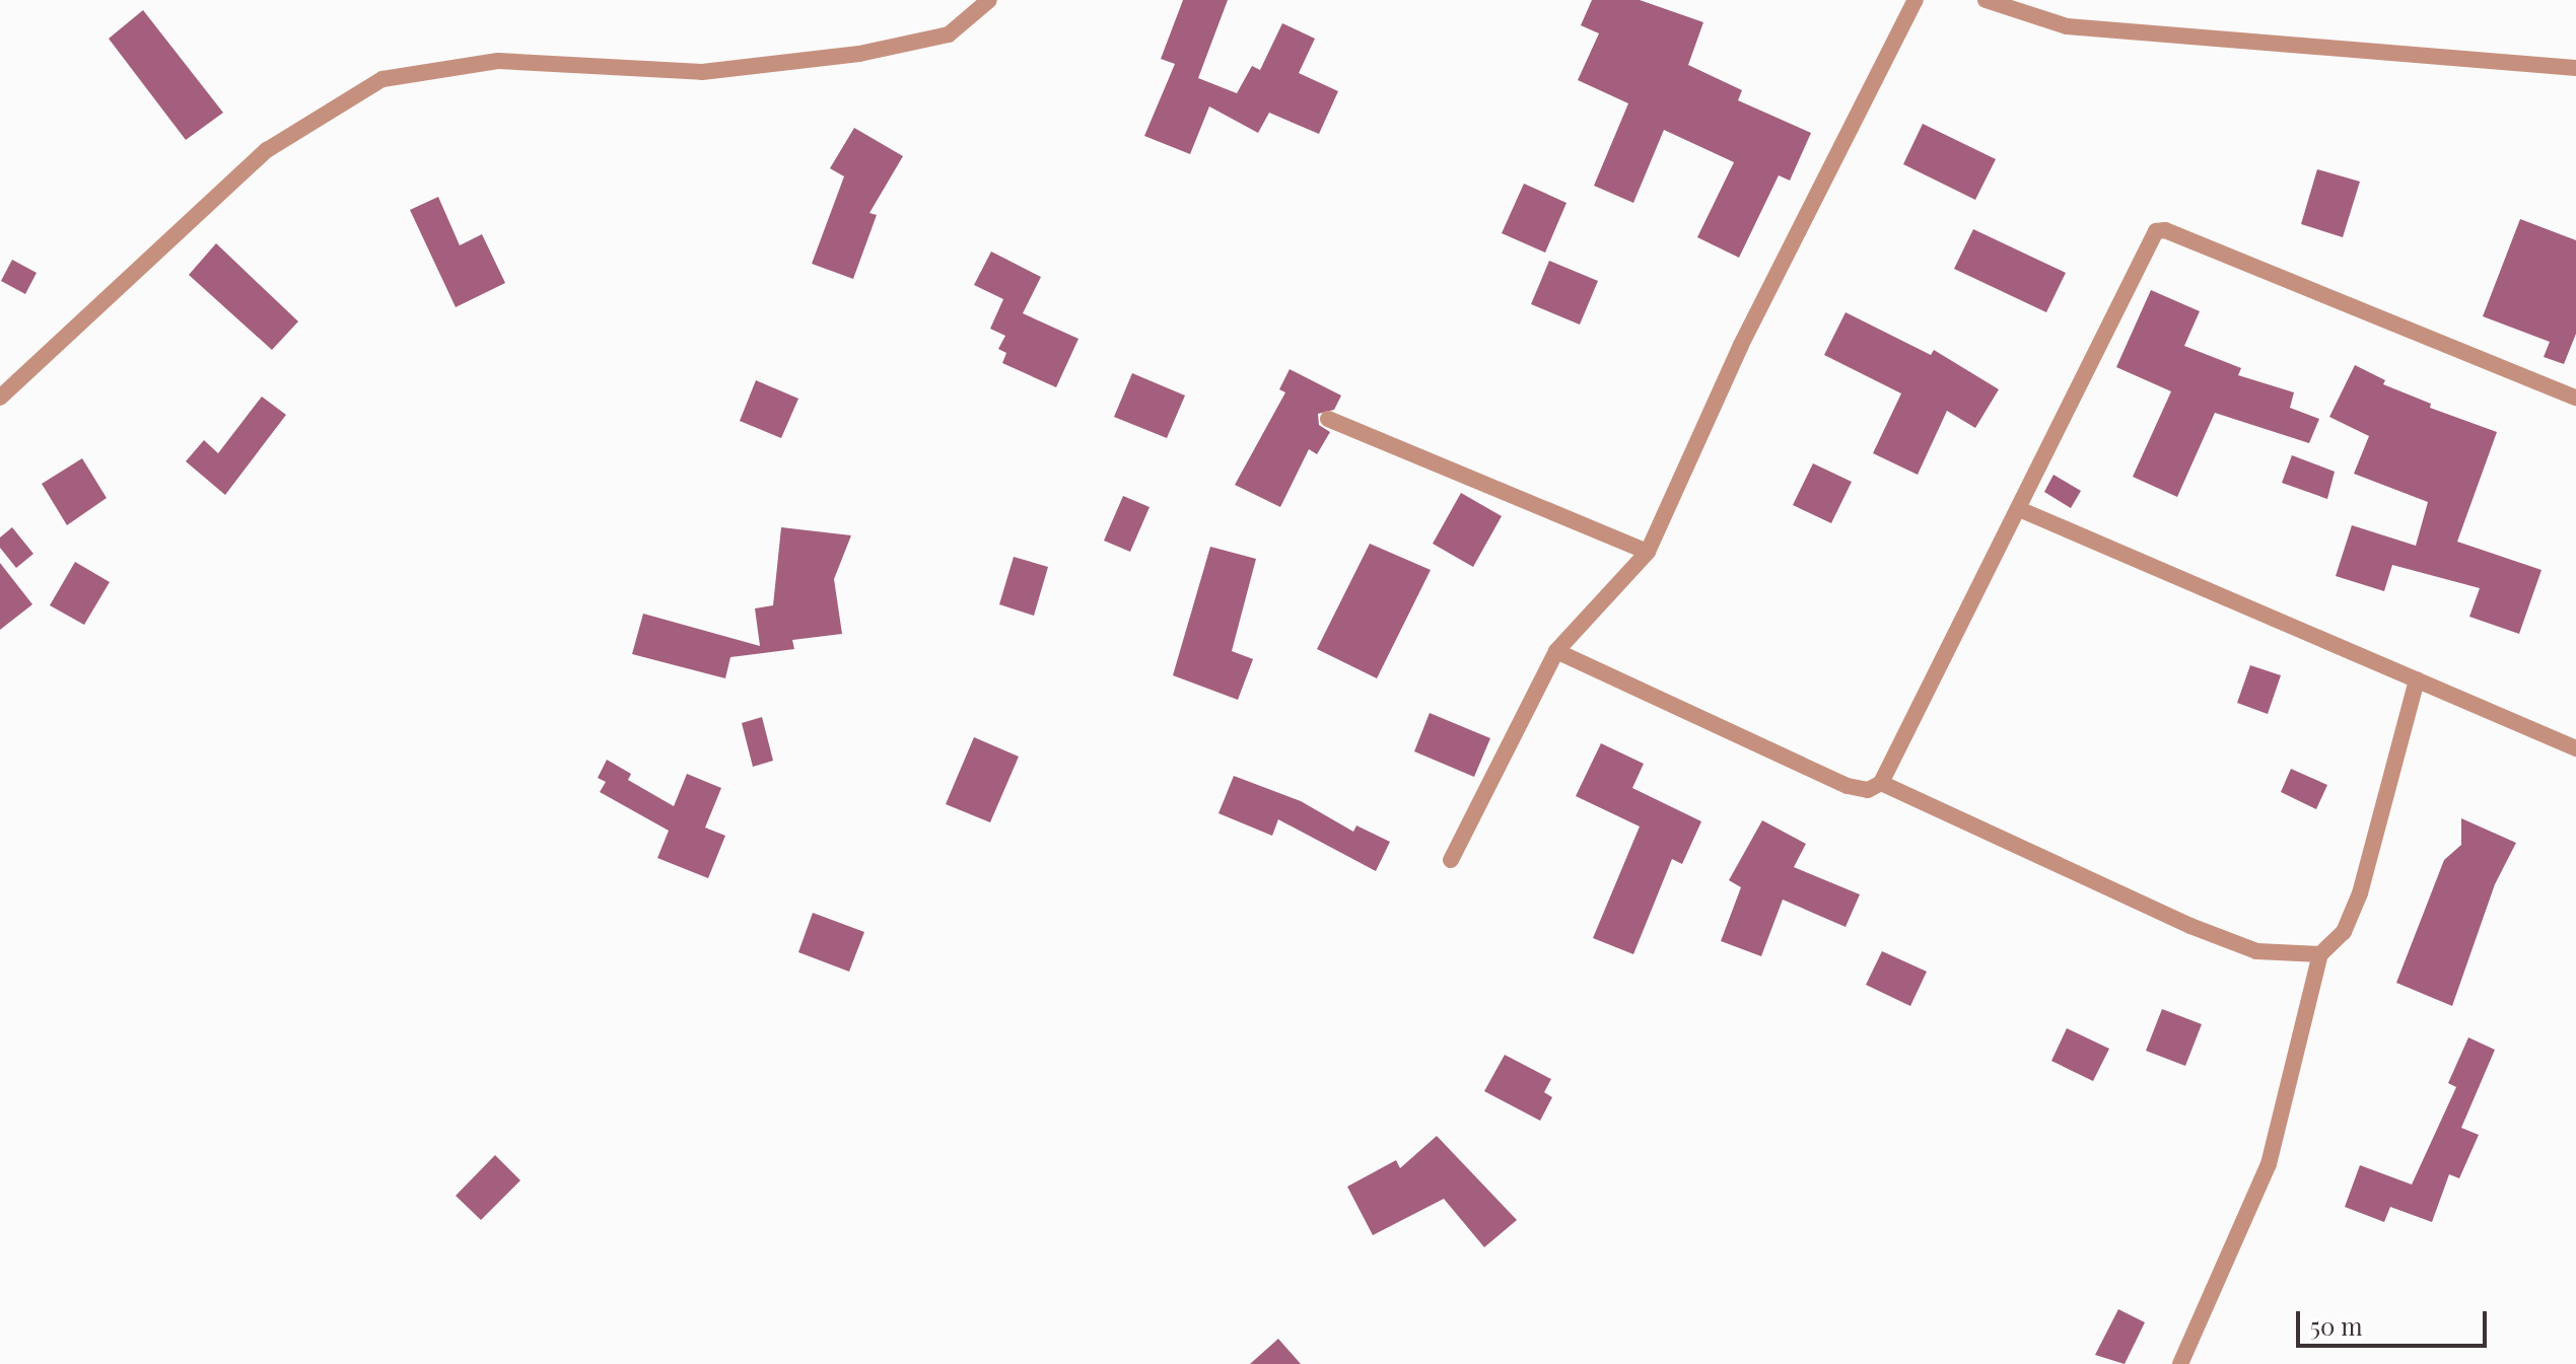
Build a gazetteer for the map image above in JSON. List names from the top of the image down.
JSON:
{
  "scale_bar": "50 m"
}
